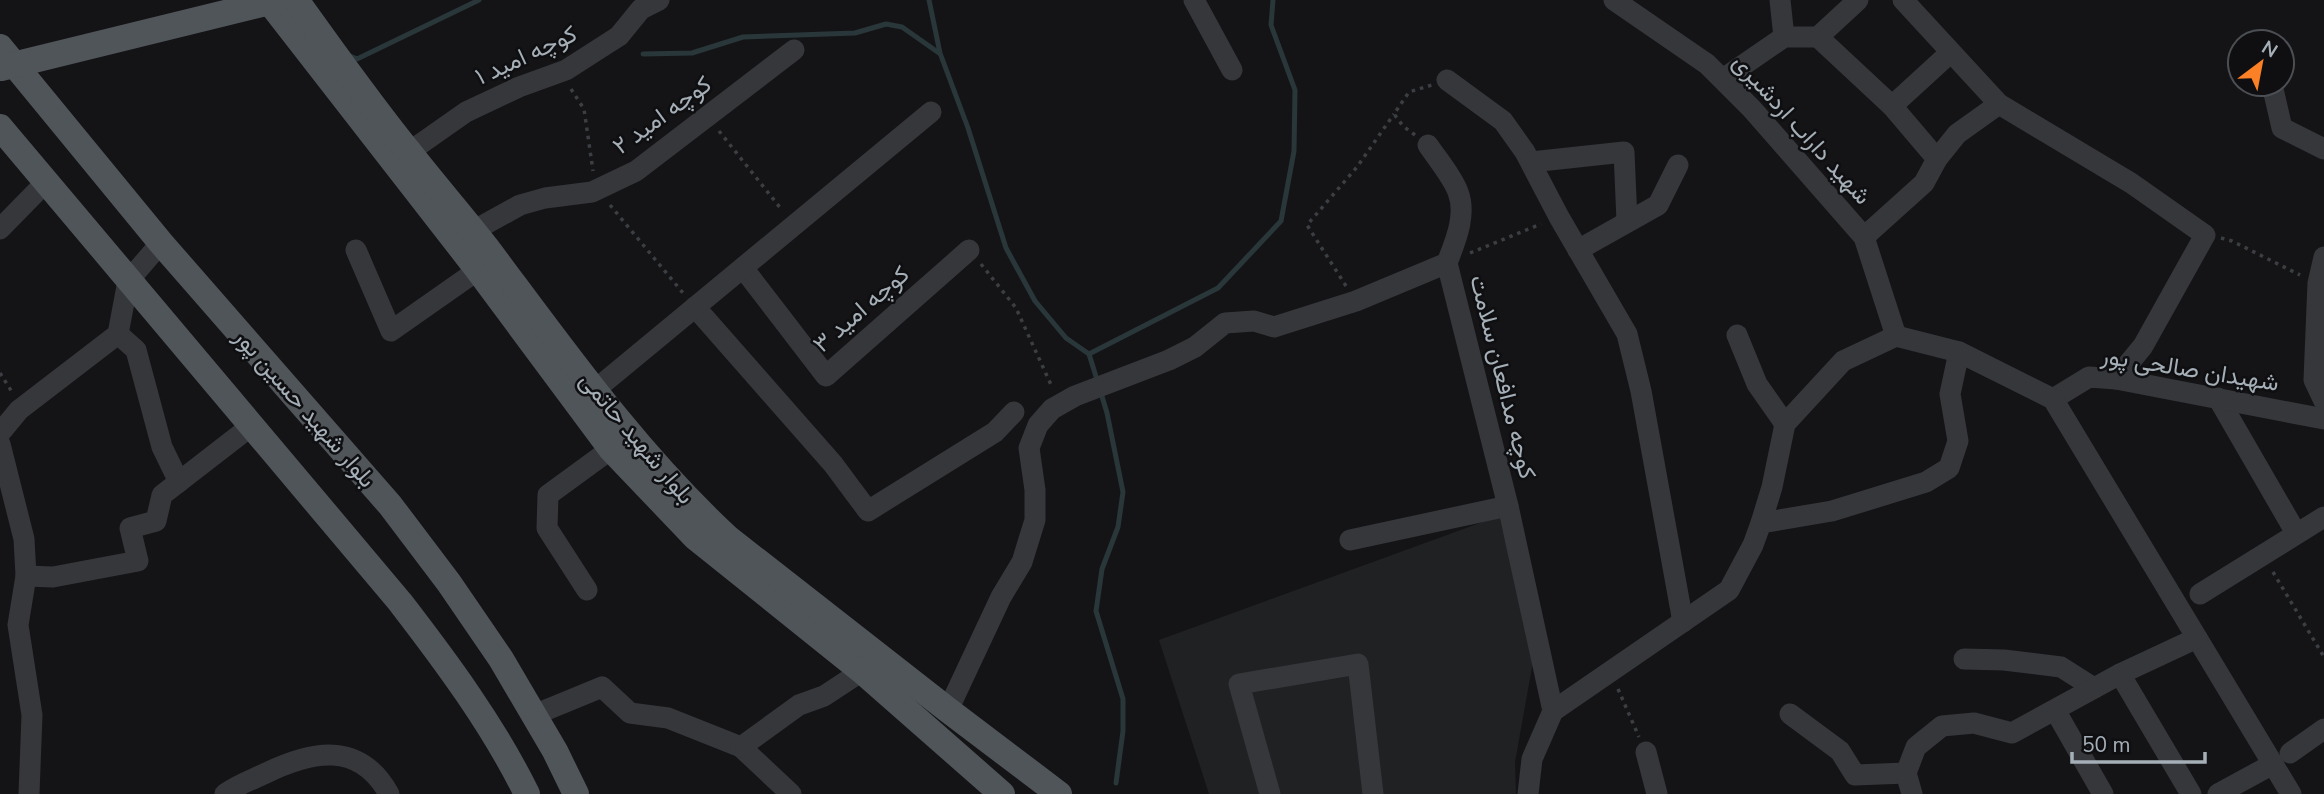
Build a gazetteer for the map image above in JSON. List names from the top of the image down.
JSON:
{
  "streets": {
    "main road": ["بلوار شهيد حسین پور", "بلوار شهید حاتمی"],
    "street": [
      "کوچه امید ۱",
      "کوچه امید ۲",
      "شهید داراب اردشیری",
      "کوچه امید ۳",
      "شهیدان صالحی پور",
      "کوچه مدافعان سلامت"
    ]
  },
  "crossings": [
    ["کوچه امید ۱", "بلوار شهید حاتمی"],
    ["کوچه امید ۲", "بلوار شهید حاتمی"]
  ],
  "scale_bar": "50 m",
  "north": "top right"
}
